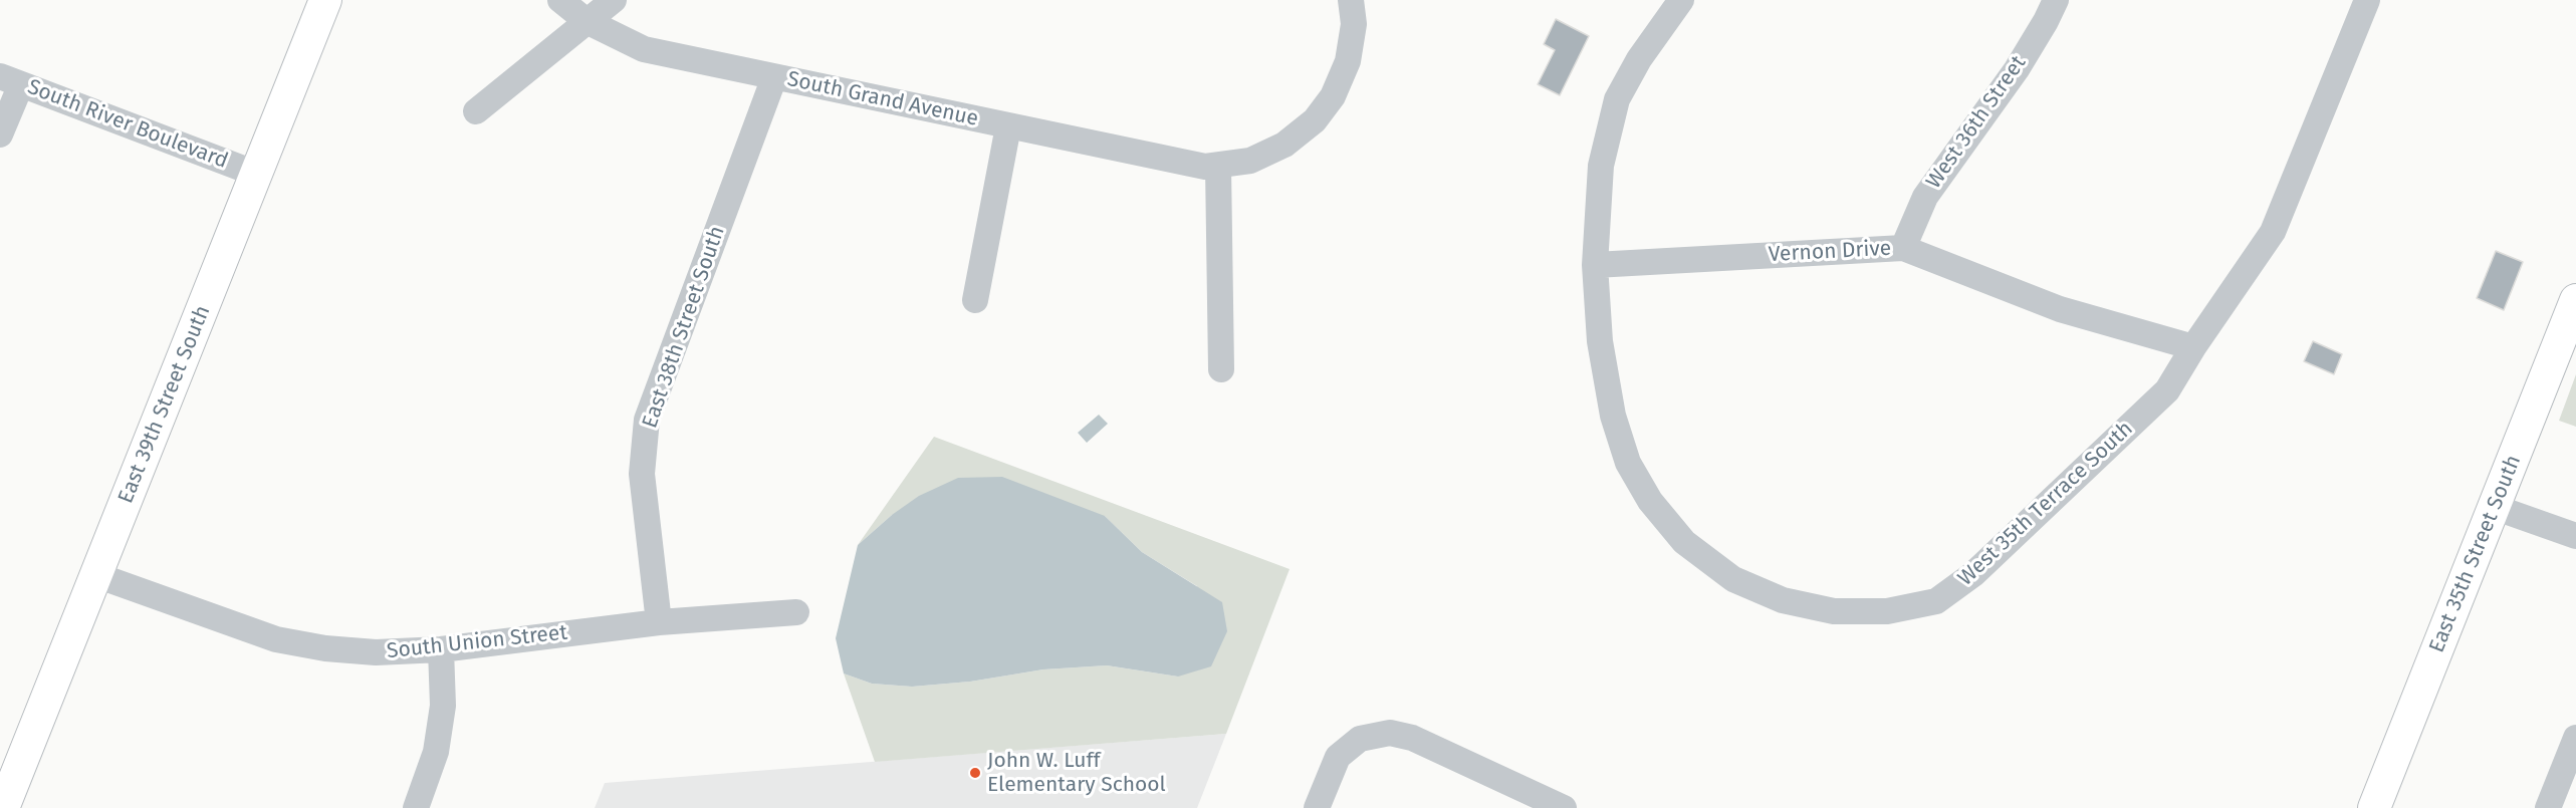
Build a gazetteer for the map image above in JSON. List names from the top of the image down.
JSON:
{
  "streets": {
    "main road": ["East 39th Street South", "East 35th Street South"],
    "street": [
      "South Grand Avenue",
      "West 36th Street",
      "South River Boulevard",
      "Vernon Drive",
      "East 38th Street South",
      "West 35th Terrace South",
      "South Union Street"
    ]
  },
  "crossings": [
    ["South Grand Avenue", "East 38th Street South"],
    ["West 36th Street", "Vernon Drive"],
    ["South River Boulevard", "East 39th Street South"],
    ["Vernon Drive", "West 35th Terrace South"],
    ["East 38th Street South", "South Union Street"],
    ["East 39th Street South", "South Union Street"]
  ],
  "places": ["John W. Luff Elementary School"]
}
